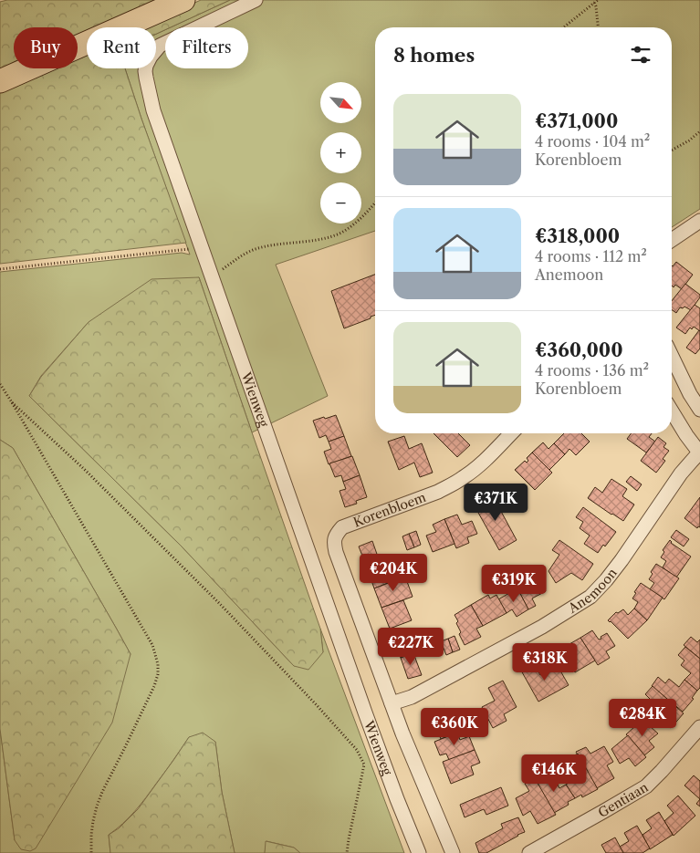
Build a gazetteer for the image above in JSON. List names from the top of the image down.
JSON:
{
  "streets": {
    "street": [
      "Wienweg",
      "Korenbloem",
      "Anemoon",
      "Gentiaan"
    ]
  },
  "crossings": [
    ["Korenbloem", "Anemoon"]
  ],
  "north": "bottom right",
  "page": {
    "chip": ["Buy", "Rent", "Filters"],
    "heading": "8 homes",
    "map_buttons": ["+", "−"],
    "list": [
      {
        "name": "€371,000",
        "note": "4 rooms · 104 m² · Korenbloem"
      },
      {
        "name": "€318,000",
        "note": "4 rooms · 112 m² · Anemoon"
      },
      {
        "name": "€360,000",
        "note": "4 rooms · 136 m² · Korenbloem"
      }
    ],
    "price": [
      "€371K",
      "€204K",
      "€319K",
      "€227K",
      "€318K",
      "€284K",
      "€360K",
      "€146K"
    ]
  }
}
